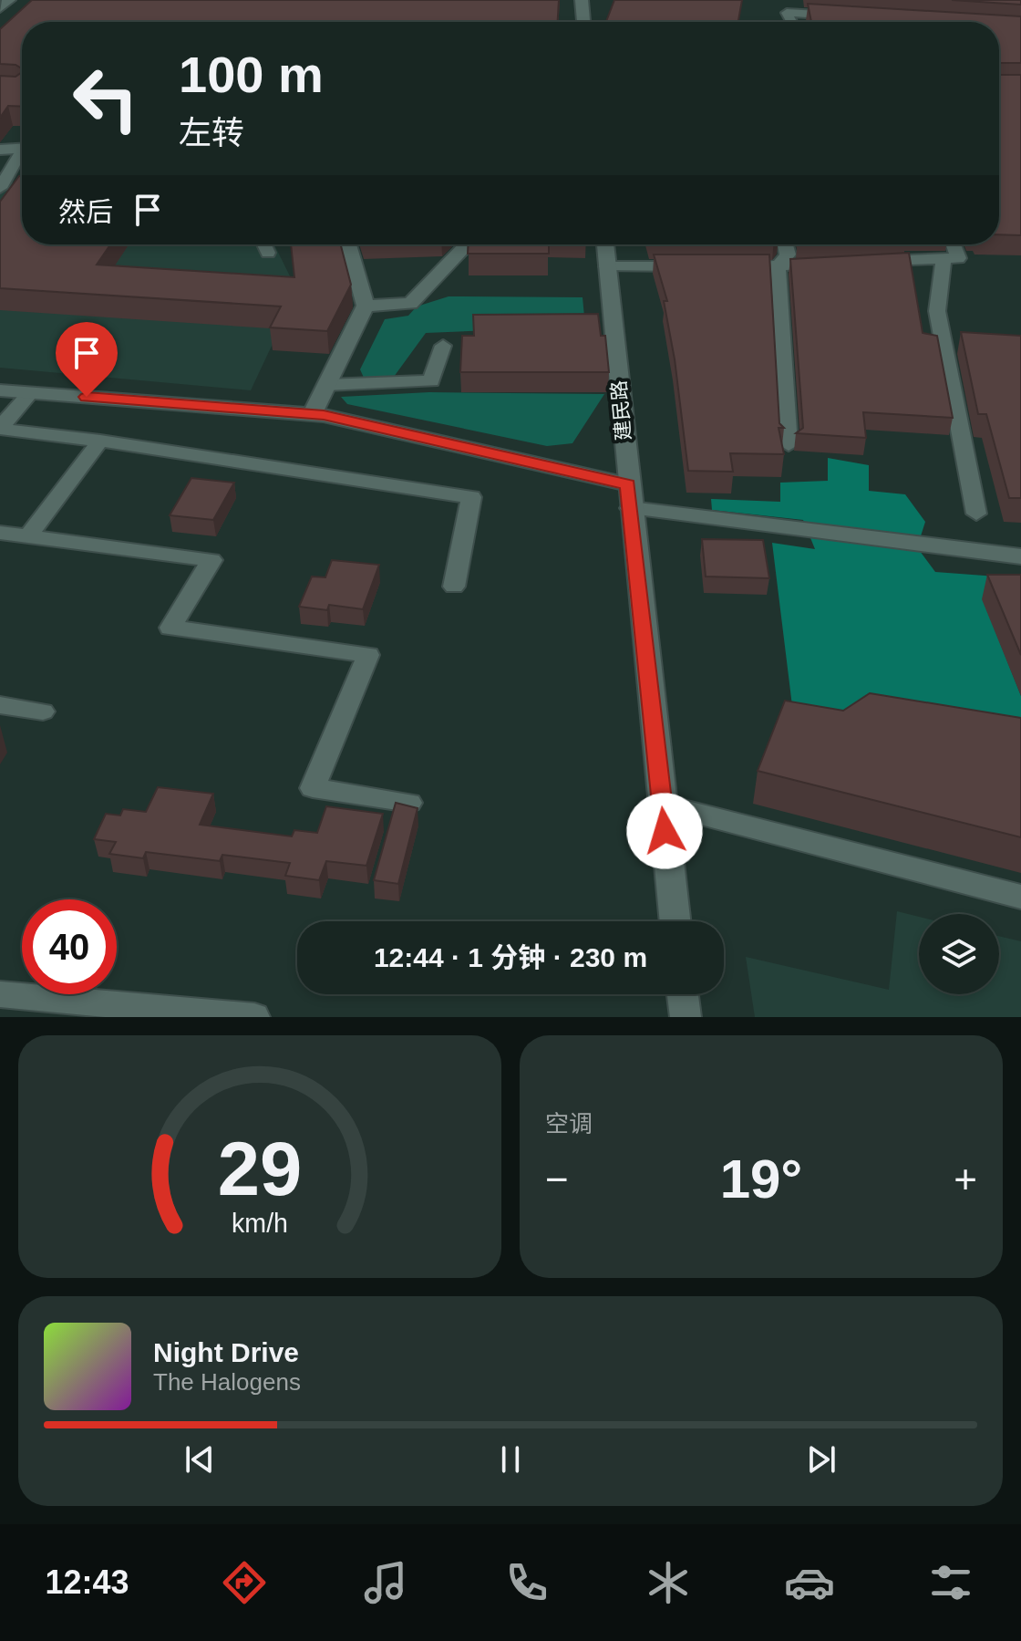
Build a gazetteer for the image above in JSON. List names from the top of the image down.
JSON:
{
  "streets": {
    "street": ["建民路"]
  },
  "page": {
    "turn": ["100 m", "左转"],
    "then": "然后",
    "limit": "40",
    "trip": "12:44 · 1 分钟 · 230 m",
    "tile": "空调",
    "heat": ["−", "19°", "+"],
    "song": ["Night Drive", "The Halogens"],
    "tabs": "12:43",
    "gauge": ["29", "km/h"]
  }
}
